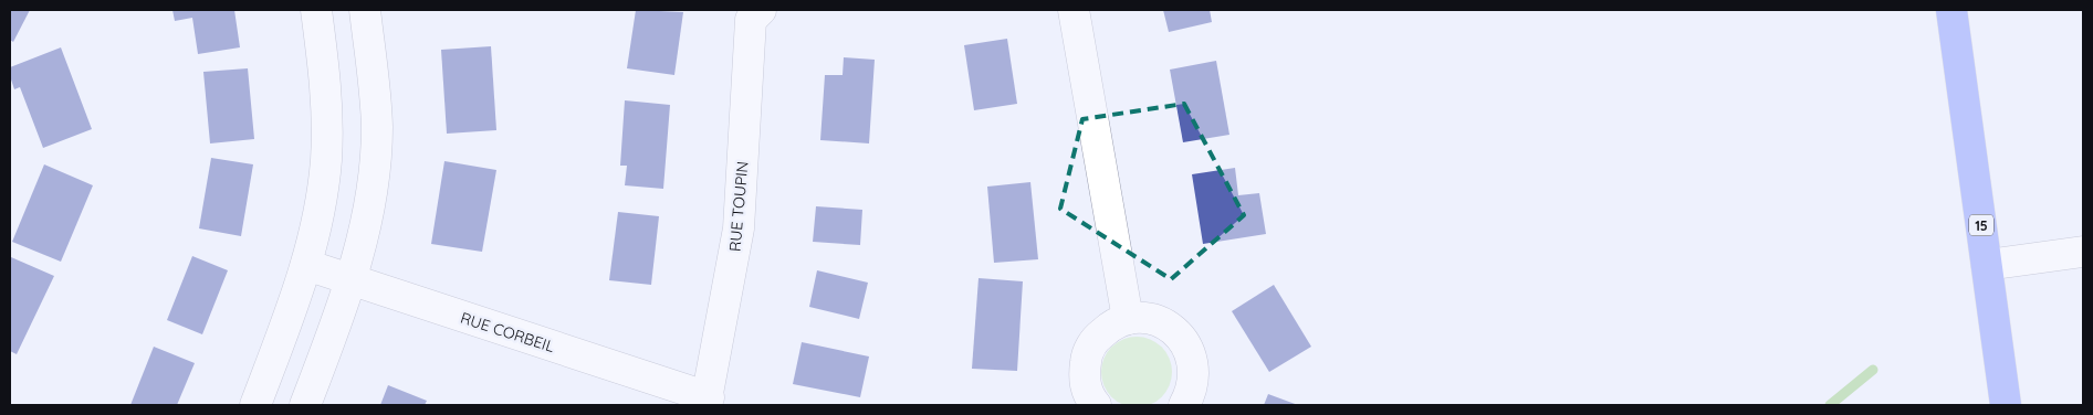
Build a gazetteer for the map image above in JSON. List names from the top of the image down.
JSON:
{
  "streets": {
    "highway": ["15"],
    "street": ["RUE TOUPIN", "RUE CORBEIL"]
  },
  "crossings": [
    ["RUE TOUPIN", "RUE CORBEIL"]
  ]
}
